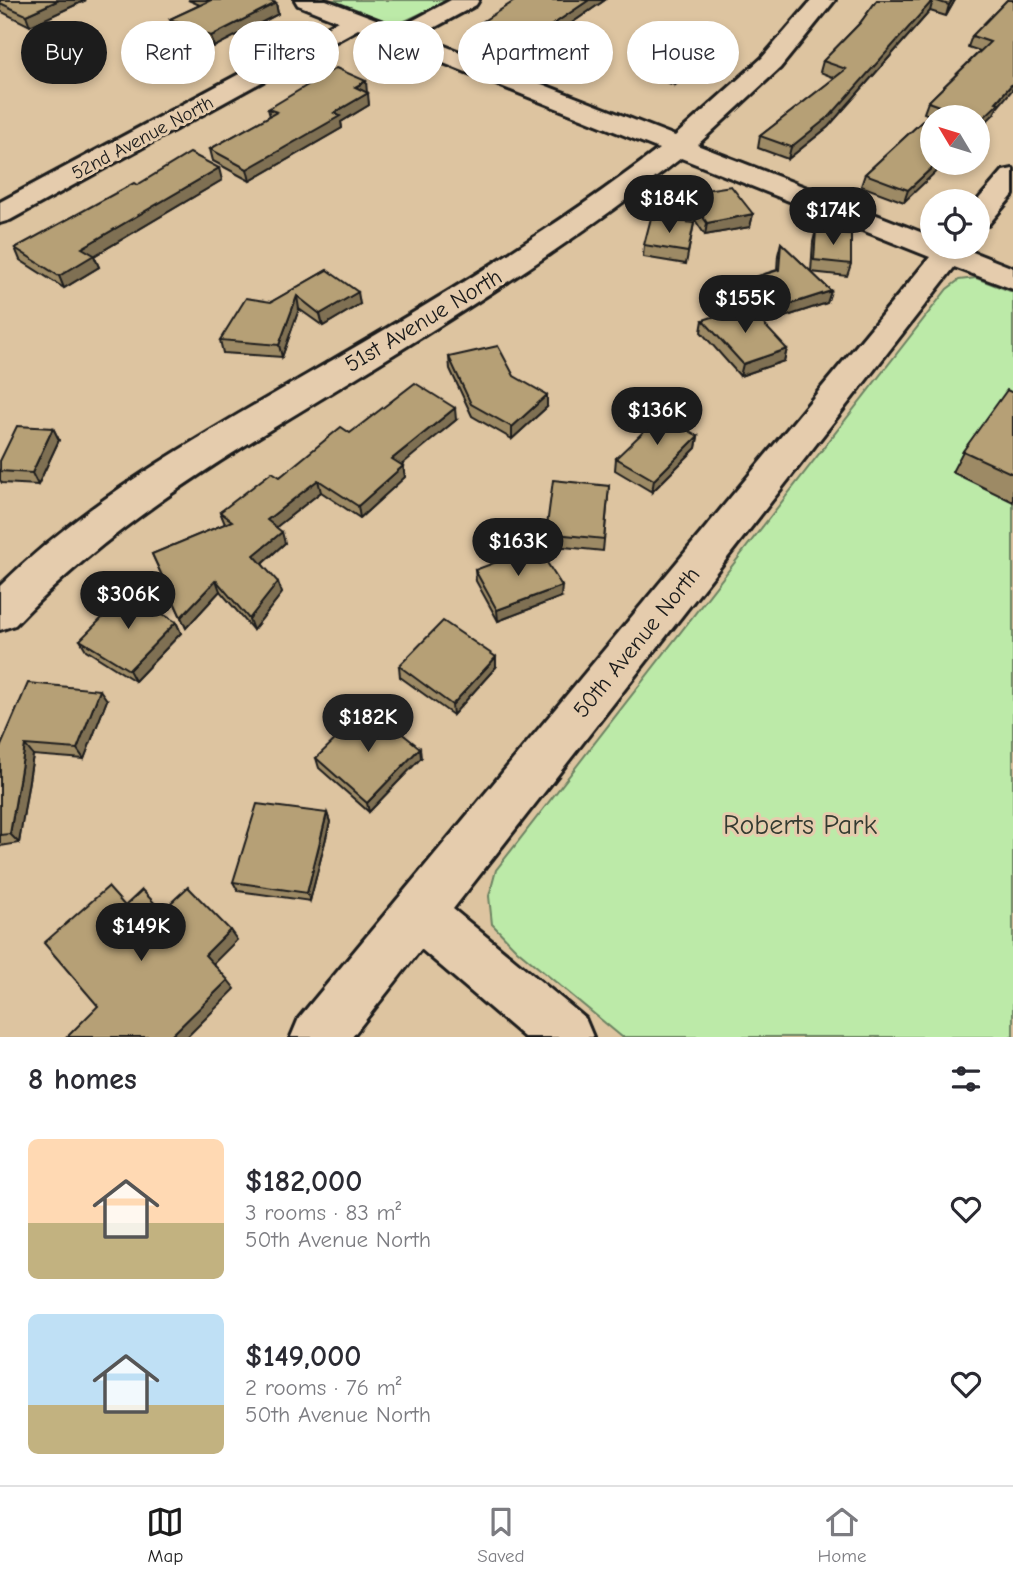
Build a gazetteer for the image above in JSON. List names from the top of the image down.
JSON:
{
  "streets": {
    "street": ["52nd Avenue North", "51st Avenue North", "50th Avenue North"]
  },
  "parks": ["Roberts Park"],
  "north": "top left",
  "page": {
    "chip": [
      "Buy",
      "Rent",
      "Filters",
      "New",
      "Apartment",
      "House"
    ],
    "price": [
      "$184K",
      "$174K",
      "$155K",
      "$136K",
      "$163K",
      "$306K",
      "$182K",
      "$149K"
    ],
    "heading": "8 homes",
    "list": [
      {
        "name": "$182,000",
        "note": "3 rooms · 83 m² · 50th Avenue North"
      },
      {
        "name": "$149,000",
        "note": "2 rooms · 76 m² · 50th Avenue North"
      }
    ],
    "tabs": ["Map", "Saved", "Home"]
  }
}
